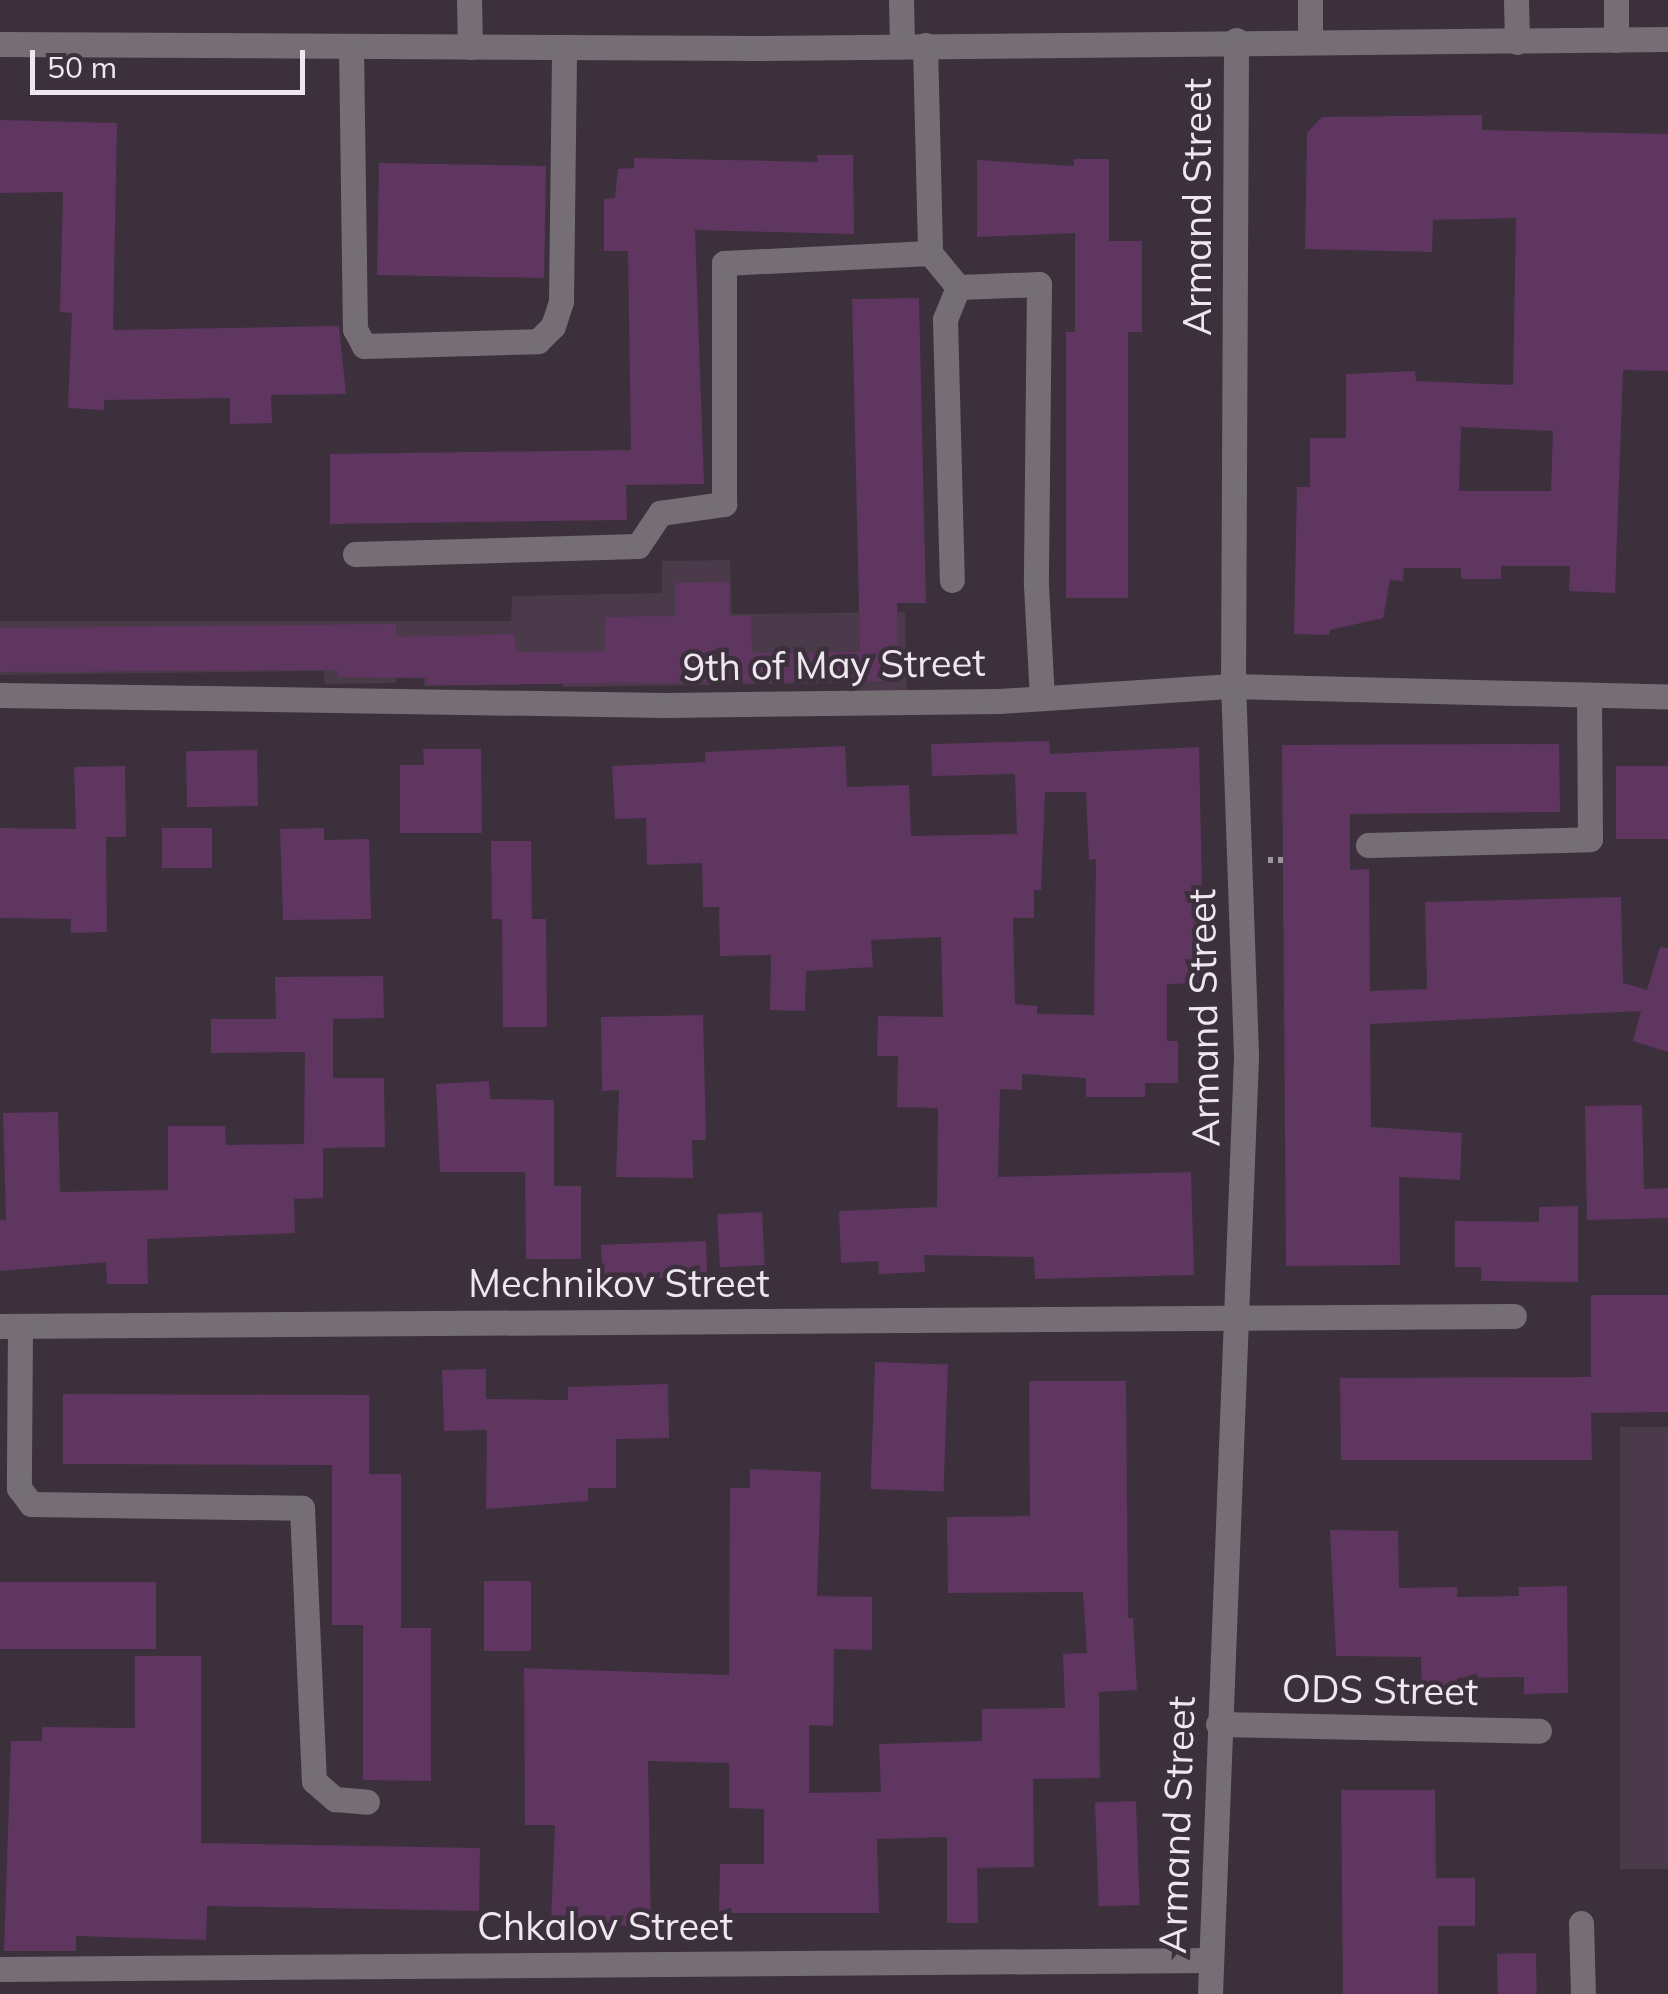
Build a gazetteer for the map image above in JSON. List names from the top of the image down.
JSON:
{
  "streets": {
    "street": [
      "Armand Street",
      "9th of May Street",
      "Mechnikov Street",
      "ODS Street",
      "Chkalov Street"
    ]
  },
  "crossings": [
    ["Armand Street", "9th of May Street"],
    ["Armand Street", "Mechnikov Street"],
    ["Armand Street", "ODS Street"],
    ["Armand Street", "Chkalov Street"]
  ],
  "scale_bar": "50 m"
}
